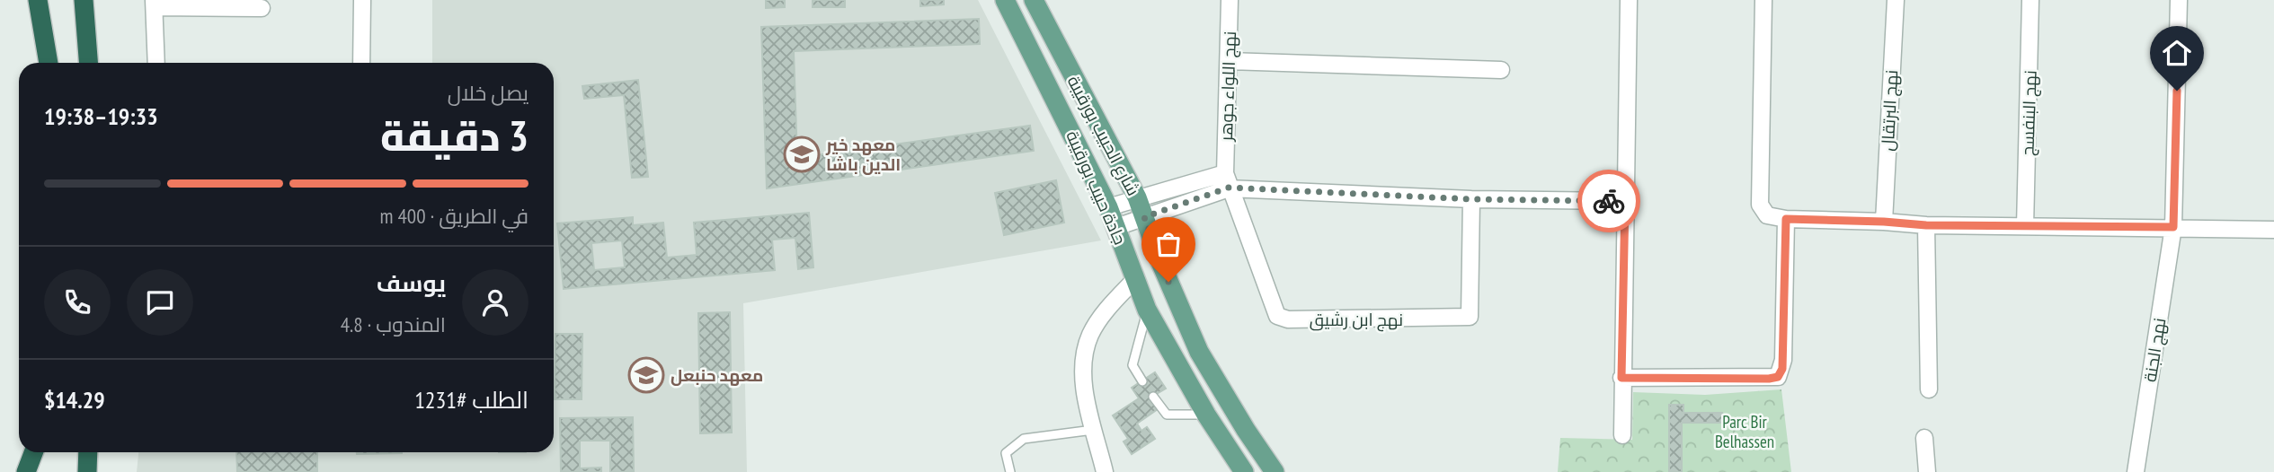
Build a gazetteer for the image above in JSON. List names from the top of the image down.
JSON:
{
  "streets": {
    "main road": ["شارع الحبيب بورقيبة", "جادة حبيب بورقيبة"],
    "street": [
      "نهج اللواء جوهر",
      "نهج البرتقال",
      "نهج البنفسج",
      "نهج ابن رشيق",
      "نهج الجنة"
    ]
  },
  "crossings": [
    ["نهج اللواء جوهر", "نهج ابن رشيق"]
  ],
  "parks": ["Parc Bir Belhassen"],
  "places": {
    "school or university": ["معهد خير الدين باشا", "معهد حنبعل"]
  },
  "page": {
    "heading": ["3 دقيقة", "يصل خلال", "19:33–19:38"],
    "panel": [
      "يوسف",
      "المندوب · 4.8",
      "الطلب #1231",
      "$14.29"
    ],
    "bar": "في الطريق · 400 m"
  }
}
